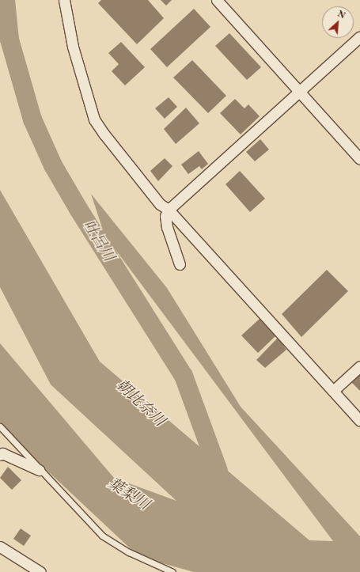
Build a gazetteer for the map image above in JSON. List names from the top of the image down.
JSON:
{
  "water": ["吐呂川", "朝比奈川", "葉梨川"],
  "north": "top right"
}
